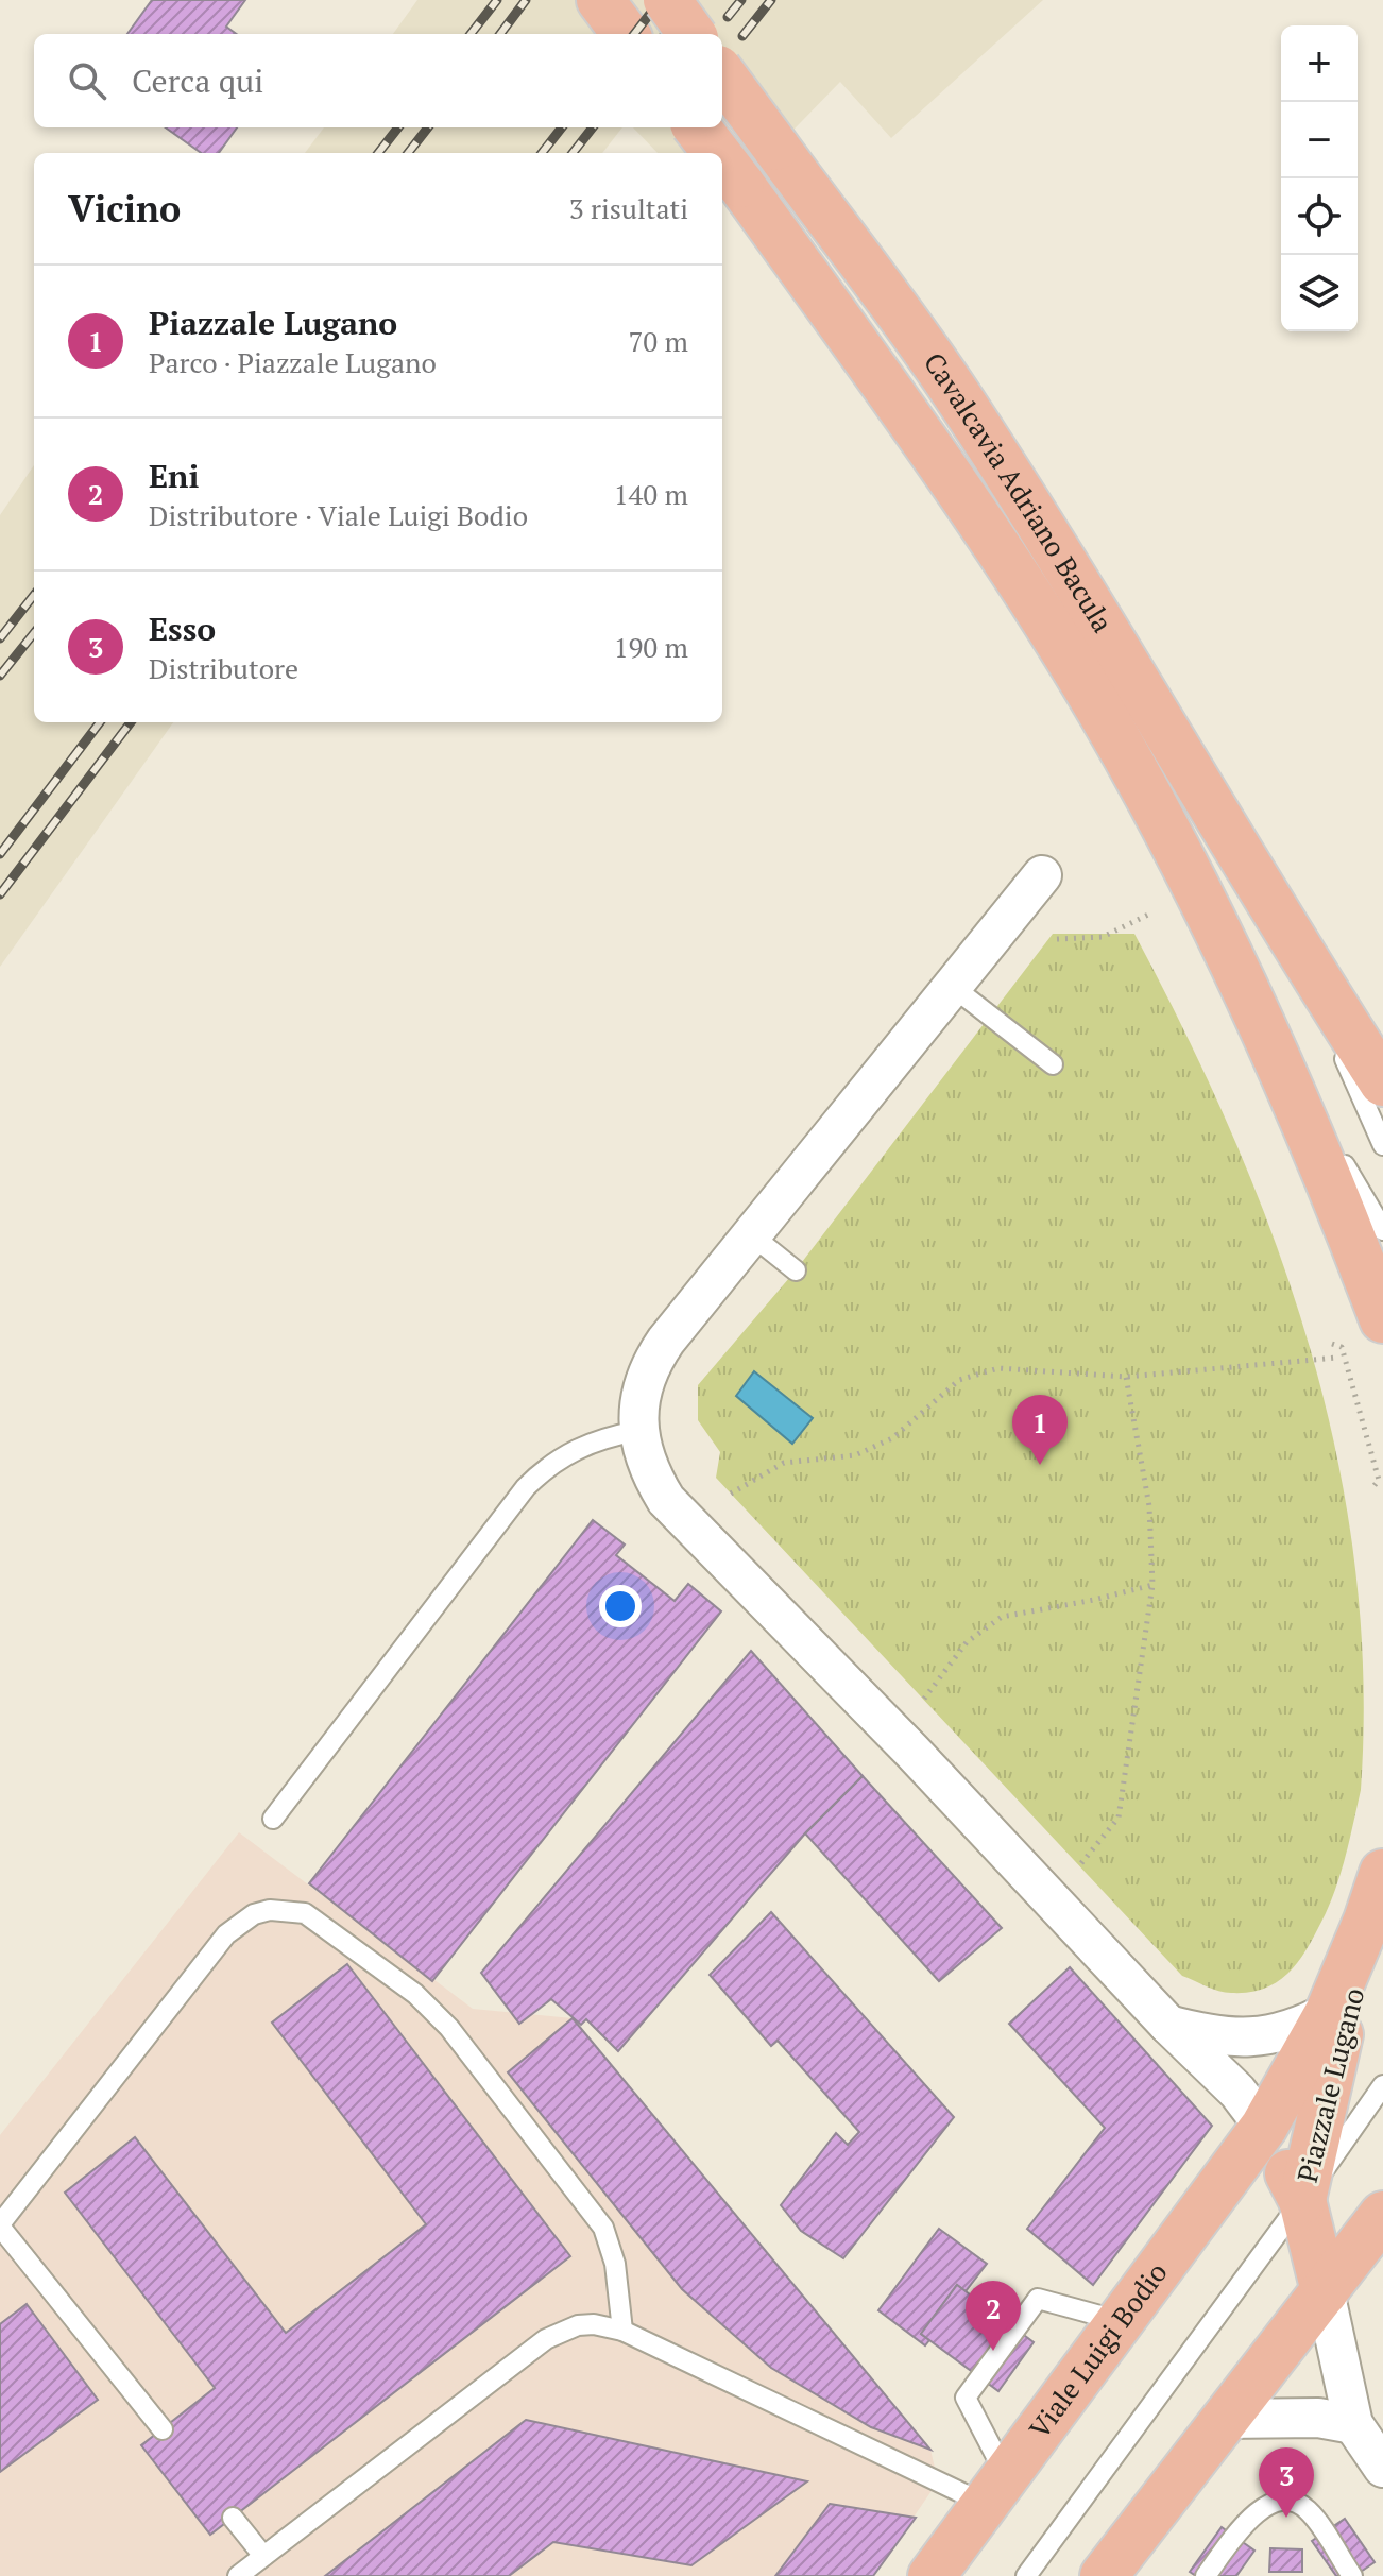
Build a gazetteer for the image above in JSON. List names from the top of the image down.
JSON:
{
  "streets": {
    "main road": ["Cavalcavia Adriano Bacula", "Piazzale Lugano", "Viale Luigi Bodio"]
  },
  "crossings": [
    ["Piazzale Lugano", "Viale Luigi Bodio"]
  ],
  "page": {
    "map_buttons": ["+", "−"],
    "search": "Cerca qui",
    "heading": ["Vicino", "3 risultati"],
    "list": [
      {
        "mark": "1",
        "name": "Piazzale Lugano",
        "note": "Parco · Piazzale Lugano",
        "value": "70 m"
      },
      {
        "mark": "2",
        "name": "Eni",
        "note": "Distributore · Viale Luigi Bodio",
        "value": "140 m"
      },
      {
        "mark": "3",
        "name": "Esso",
        "note": "Distributore",
        "value": "190 m"
      }
    ],
    "pins": ["1", "2", "3"]
  }
}
